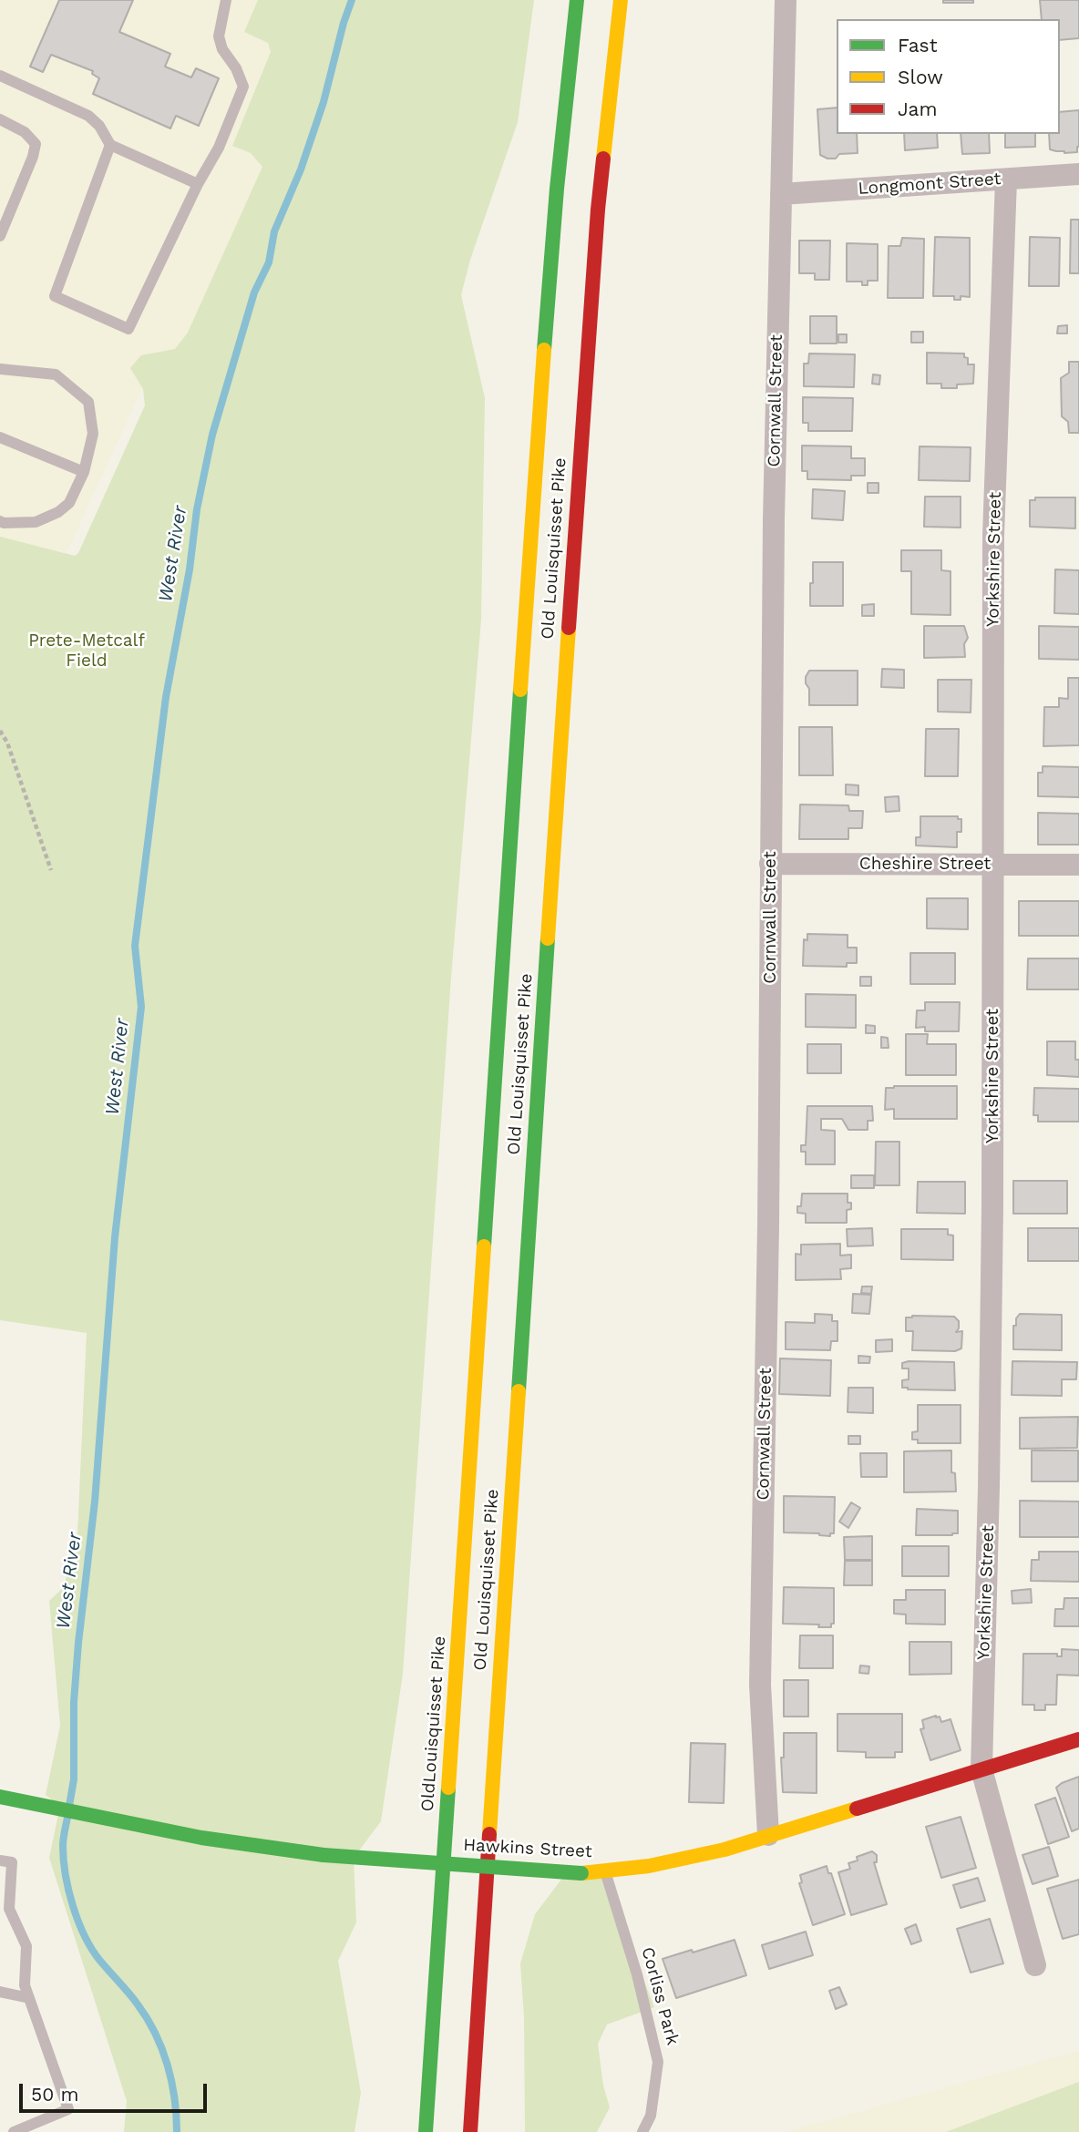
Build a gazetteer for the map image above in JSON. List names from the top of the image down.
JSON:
{
  "streets": {
    "main road": ["Old Louisquisset Pike", "OldLouisquisset Pike", "Hawkins Street"],
    "street": [
      "Longmont Street",
      "Cornwall Street",
      "Yorkshire Street",
      "Cheshire Street"
    ],
    "lane": ["Corliss Park"]
  },
  "crossings": [
    ["Longmont Street", "Cornwall Street"],
    ["Longmont Street", "Yorkshire Street"],
    ["Cornwall Street", "Cheshire Street"],
    ["Cornwall Street", "Hawkins Street"],
    ["Old Louisquisset Pike", "OldLouisquisset Pike"],
    ["Yorkshire Street", "Cheshire Street"],
    ["Yorkshire Street", "Hawkins Street"],
    ["Hawkins Street", "Corliss Park"]
  ],
  "water": ["West River"],
  "parks": ["Prete-Metcalf Field"],
  "legend": ["Fast", "Slow", "Jam"],
  "scale_bar": "50 m"
}
